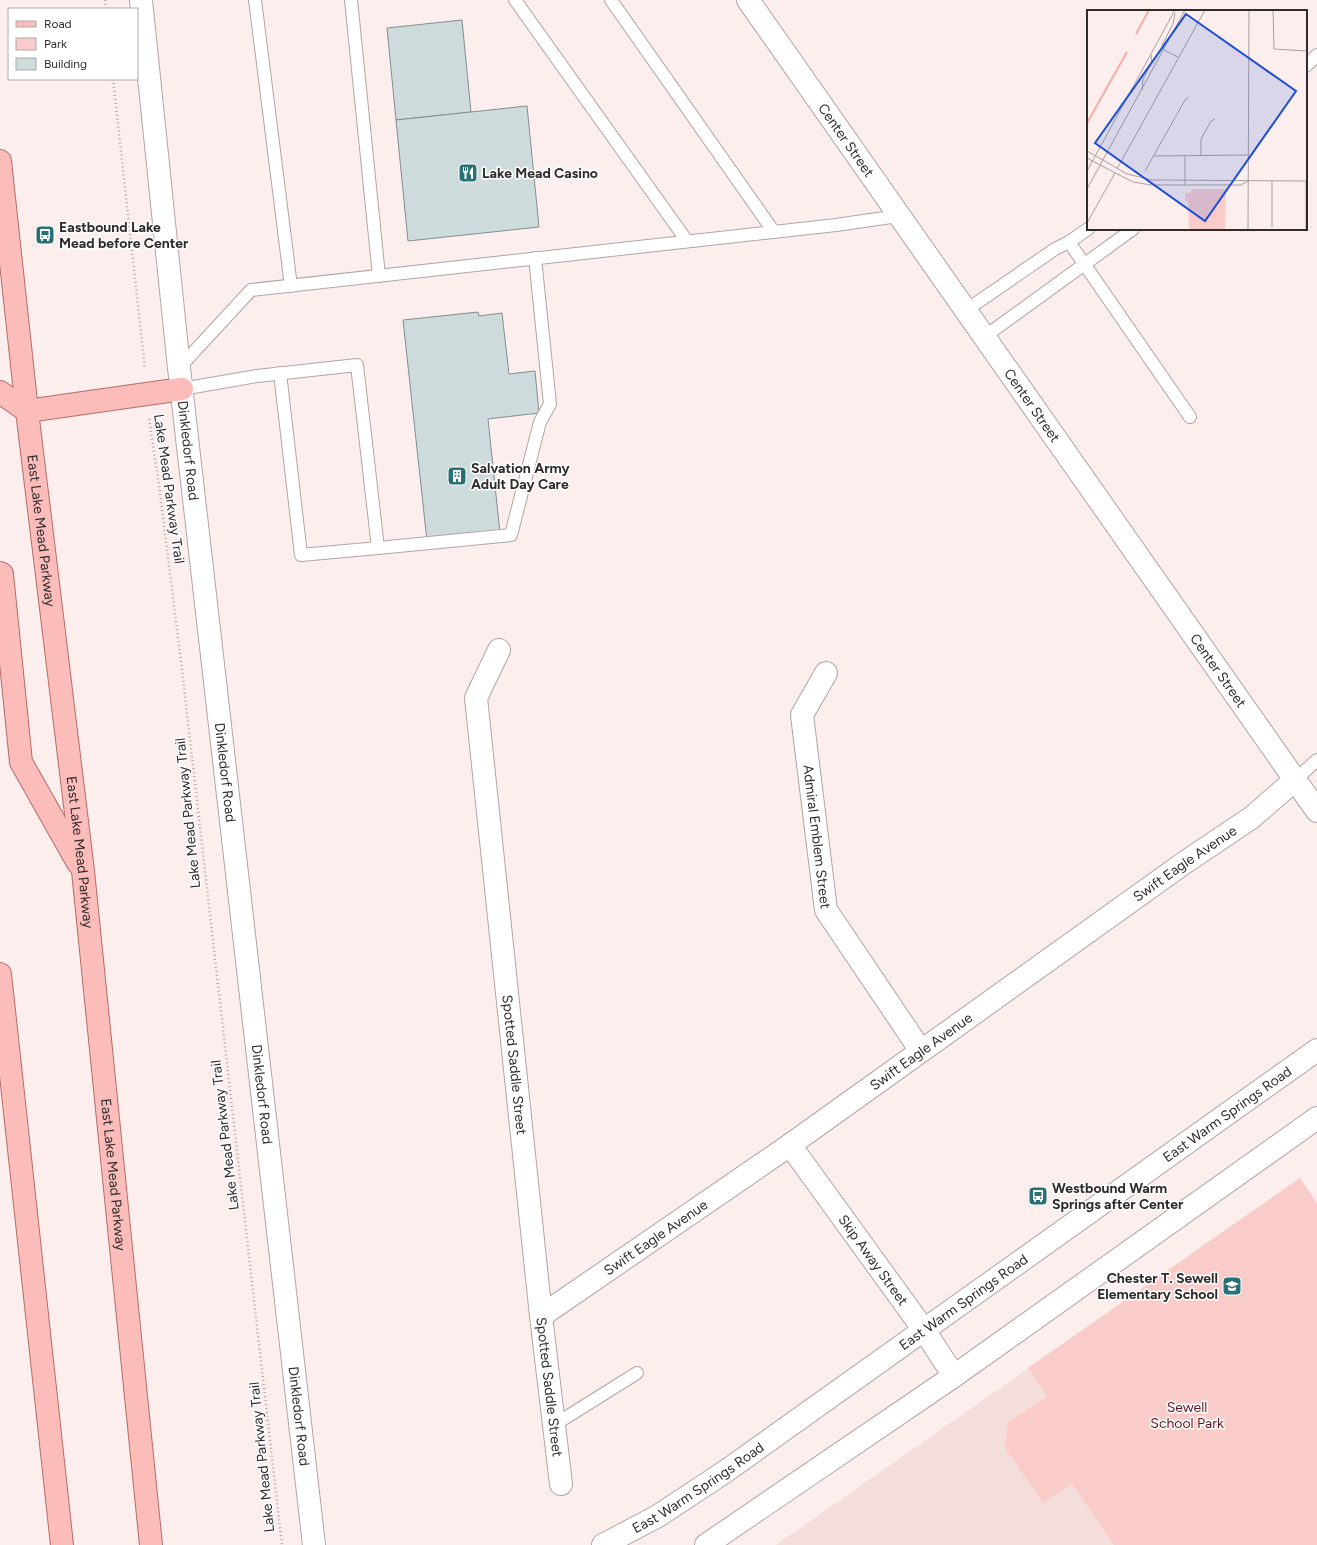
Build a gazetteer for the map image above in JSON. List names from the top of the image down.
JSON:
{
  "streets": {
    "main road": ["East Lake Mead Parkway"],
    "street": [
      "Center Street",
      "Dinkledorf Road",
      "Admiral Emblem Street",
      "Swift Eagle Avenue",
      "Spotted Saddle Street",
      "East Warm Springs Road",
      "Skip Away Street"
    ],
    "path": ["Lake Mead Parkway Trail"]
  },
  "crossings": [
    ["Center Street", "Swift Eagle Avenue"],
    ["Admiral Emblem Street", "Swift Eagle Avenue"],
    ["Swift Eagle Avenue", "Spotted Saddle Street"],
    ["Swift Eagle Avenue", "Skip Away Street"],
    ["East Warm Springs Road", "Skip Away Street"]
  ],
  "parks": ["Sewell School Park"],
  "places": {
    "restaurant": ["Lake Mead Casino"],
    "bus stop": ["Eastbound Lake Mead before Center", "Westbound Warm Springs after Center"],
    "building": ["Salvation Army Adult Day Care"],
    "school or university": ["Chester T. Sewell Elementary School"]
  },
  "legend": ["Road", "Park", "Building"]
}
